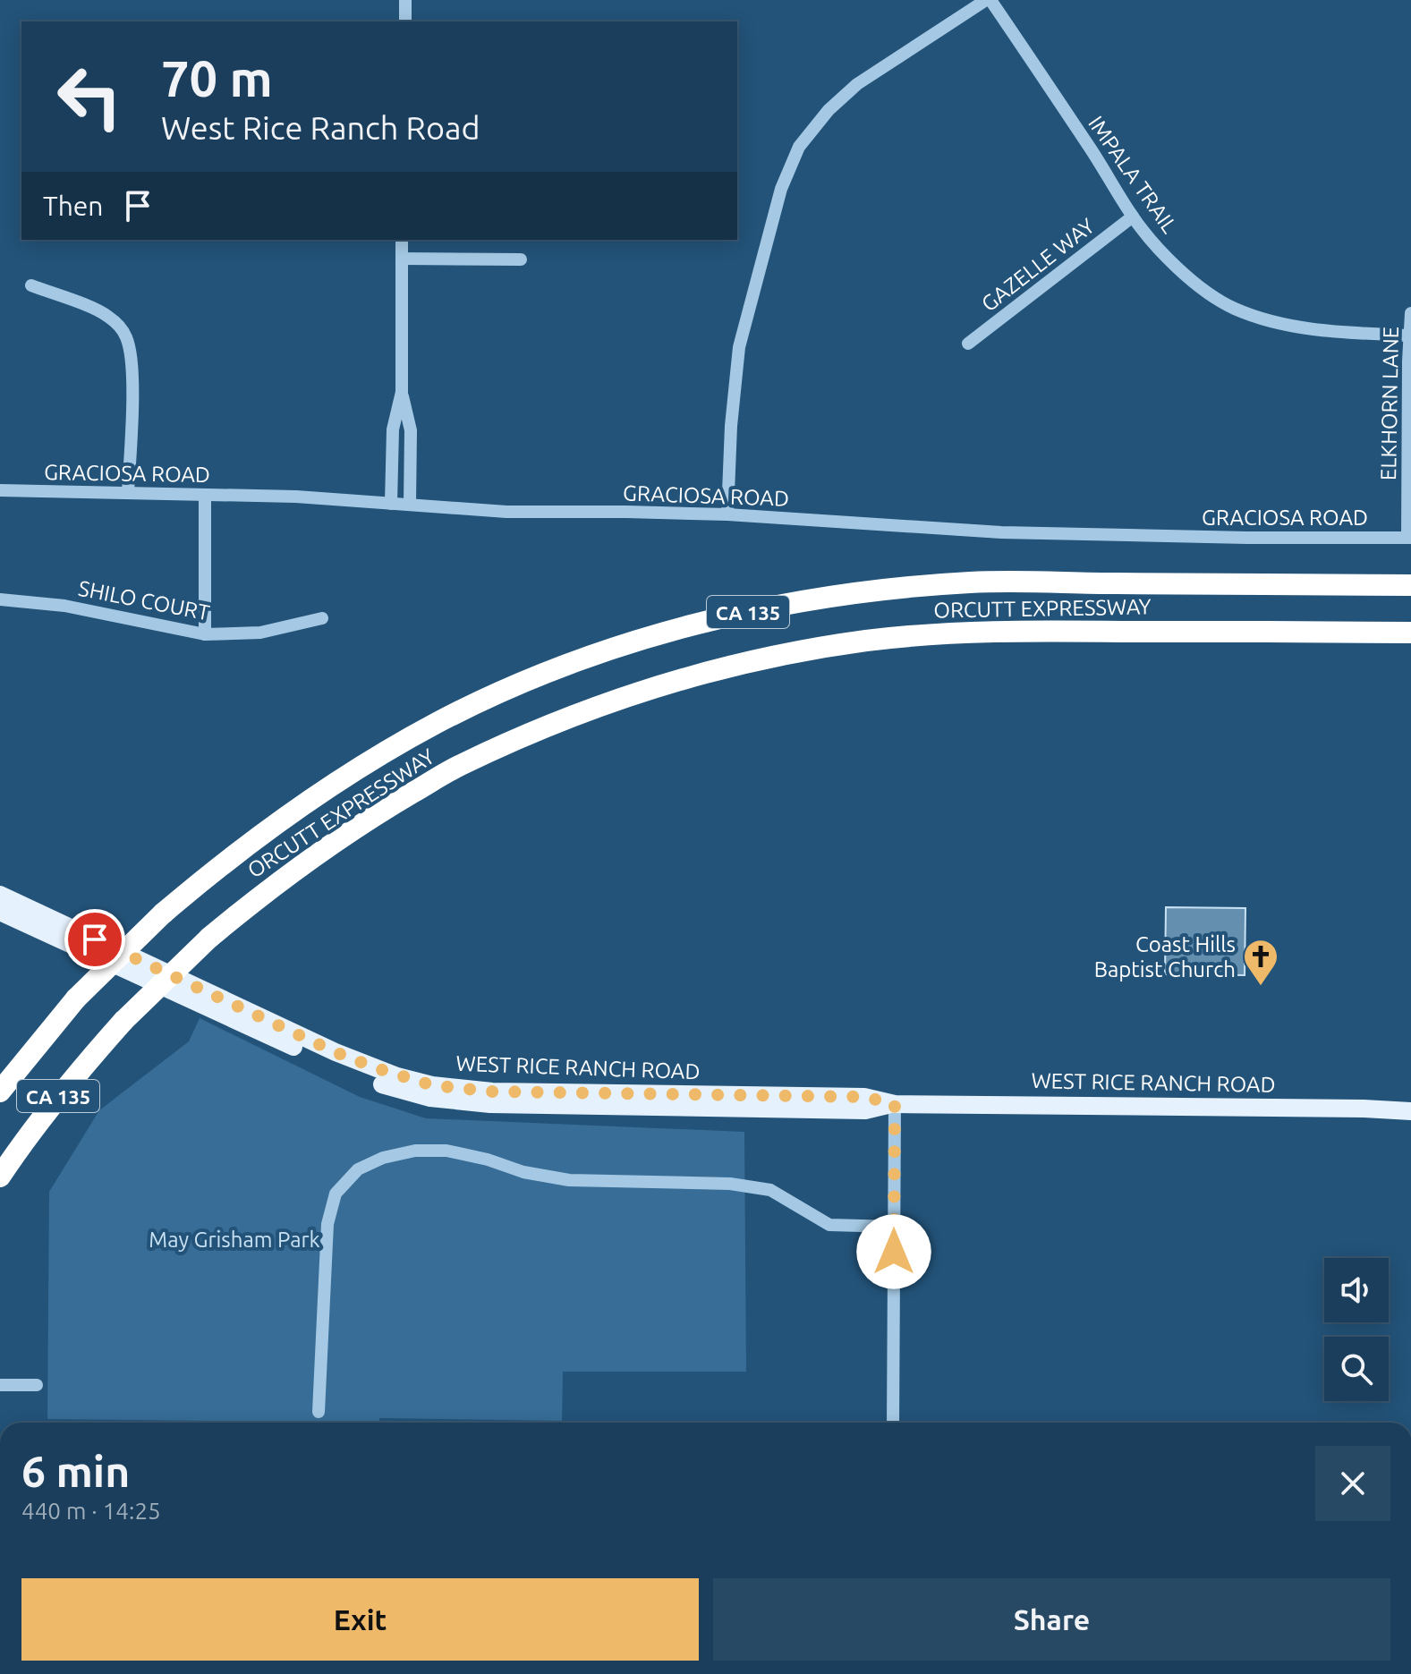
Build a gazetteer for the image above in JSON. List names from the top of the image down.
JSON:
{
  "streets": {
    "highway": ["ORCUTT EXPRESSWAY", "CA 135"],
    "main road": ["WEST RICE RANCH ROAD"],
    "street": [
      "IMPALA TRAIL",
      "GAZELLE WAY",
      "ELKHORN LANE",
      "GRACIOSA ROAD",
      "SHILO COURT"
    ]
  },
  "crossings": [
    ["IMPALA TRAIL", "GAZELLE WAY"],
    ["IMPALA TRAIL", "ELKHORN LANE"],
    ["ELKHORN LANE", "GRACIOSA ROAD"]
  ],
  "parks": ["May Grisham Park"],
  "places": {
    "church": ["Coast Hills Baptist Church"]
  },
  "page": {
    "turn": ["70 m", "West Rice Ranch Road"],
    "then": "Then",
    "heading": ["6 min", "440 m · 14:25"],
    "buttons": ["Exit", "Share"]
  }
}
